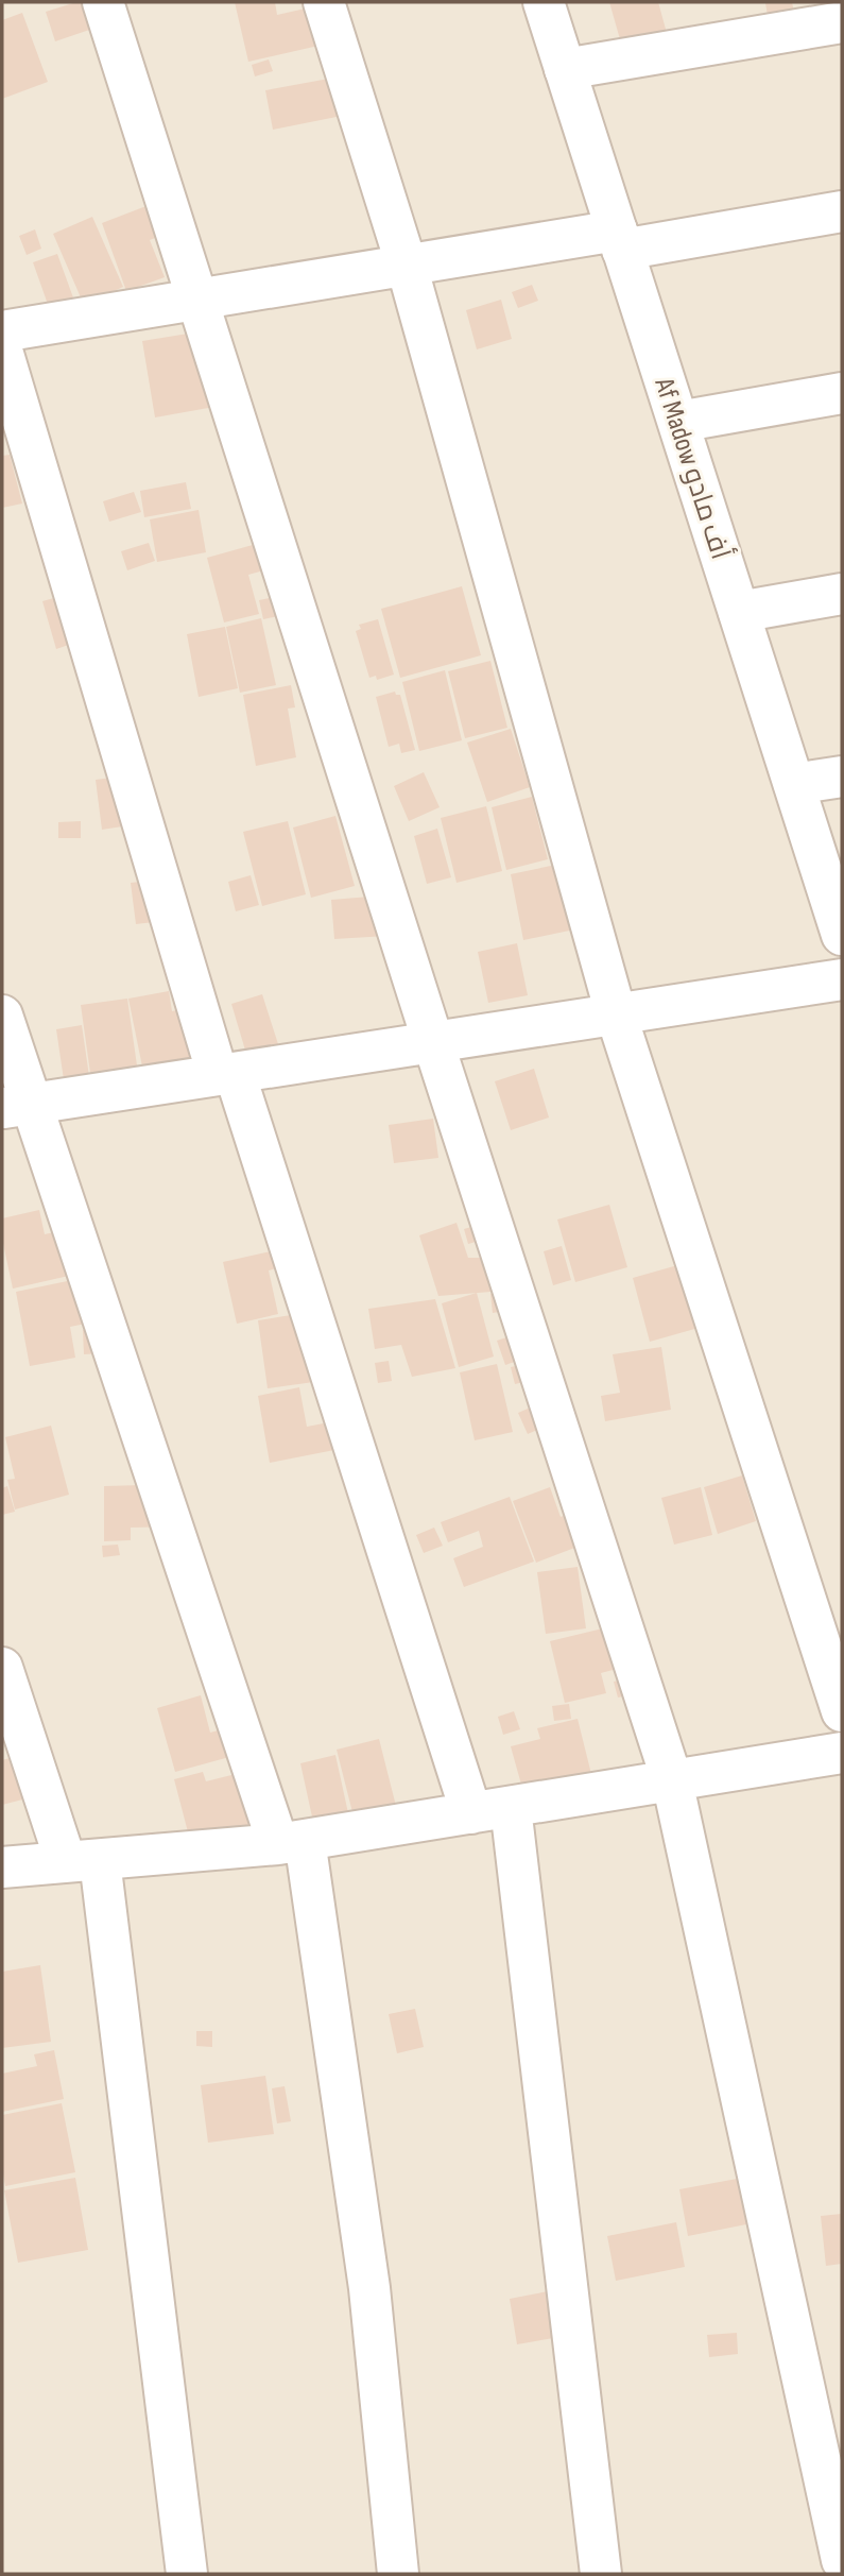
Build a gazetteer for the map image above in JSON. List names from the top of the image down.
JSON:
{
  "streets": {
    "street": ["Af Madow أف مادو"]
  }
}
